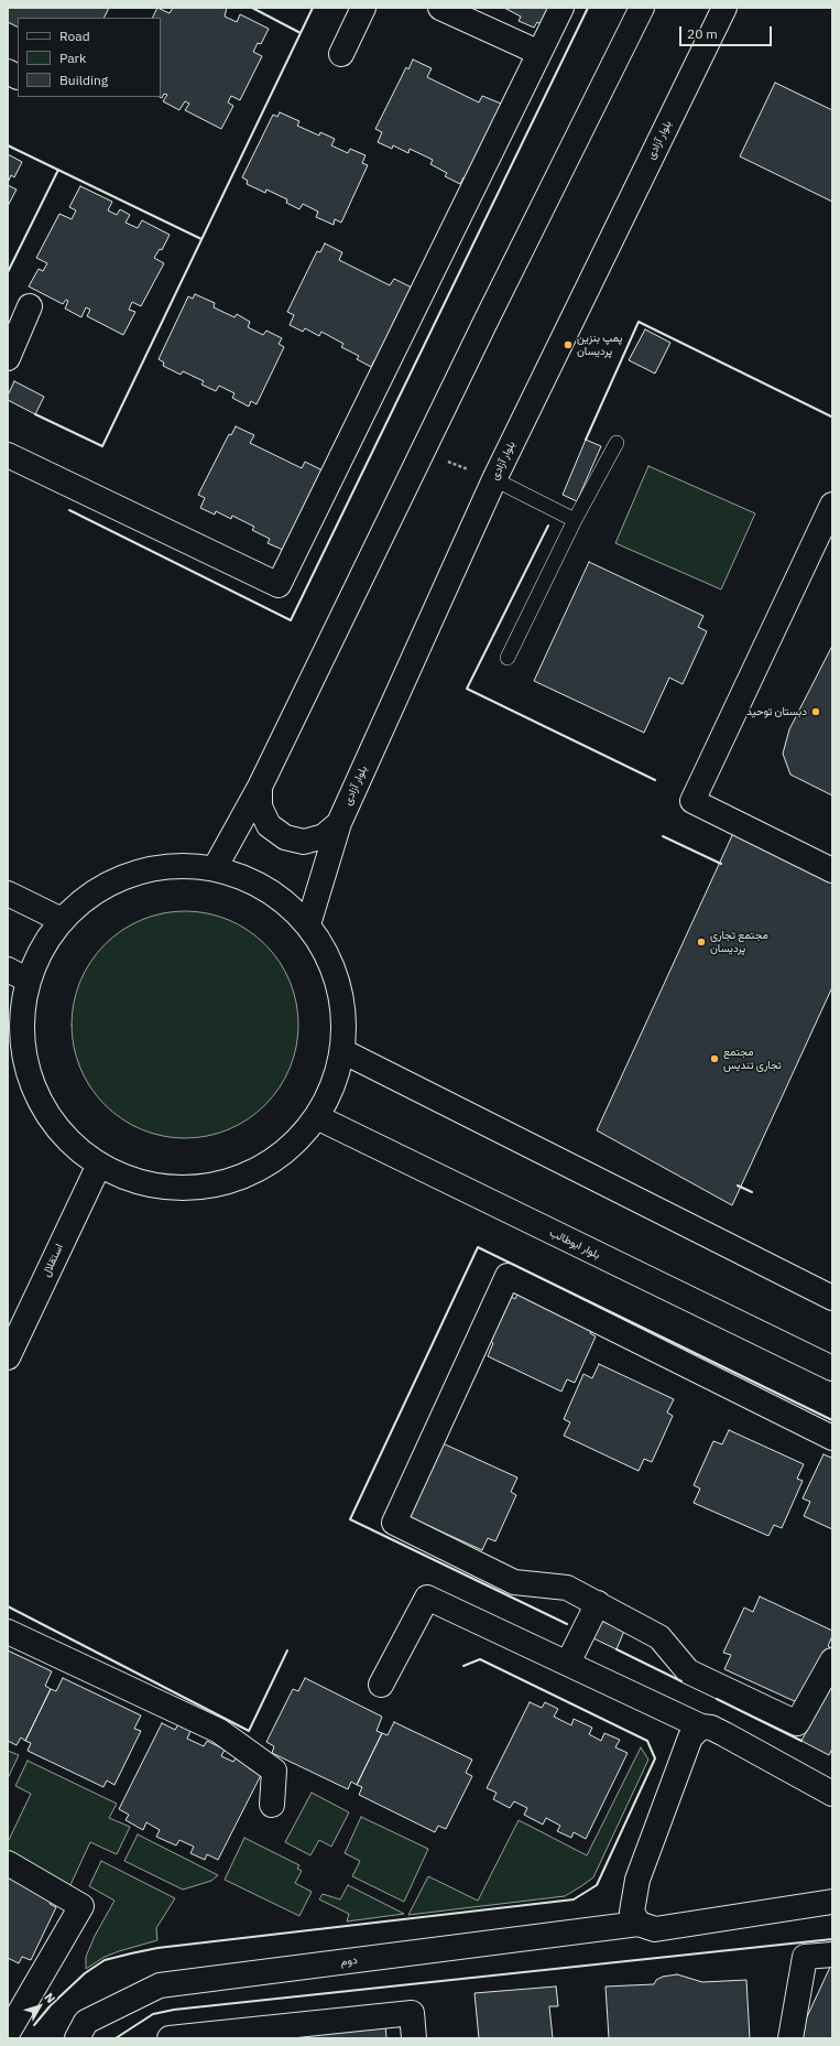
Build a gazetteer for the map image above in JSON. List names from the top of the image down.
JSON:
{
  "streets": {
    "street": [
      "بلوار آزادی",
      "بلوار ابوطالب",
      "استقلال",
      "دوم"
    ]
  },
  "places": [
    "پمپ بنزین پردیسان",
    "دبستان توحید",
    "مجتمع تجاری پردیسان",
    "مجتمع تجاری تندیس"
  ],
  "legend": ["Road", "Park", "Building"],
  "scale_bar": "20 m",
  "north": "top right"
}
